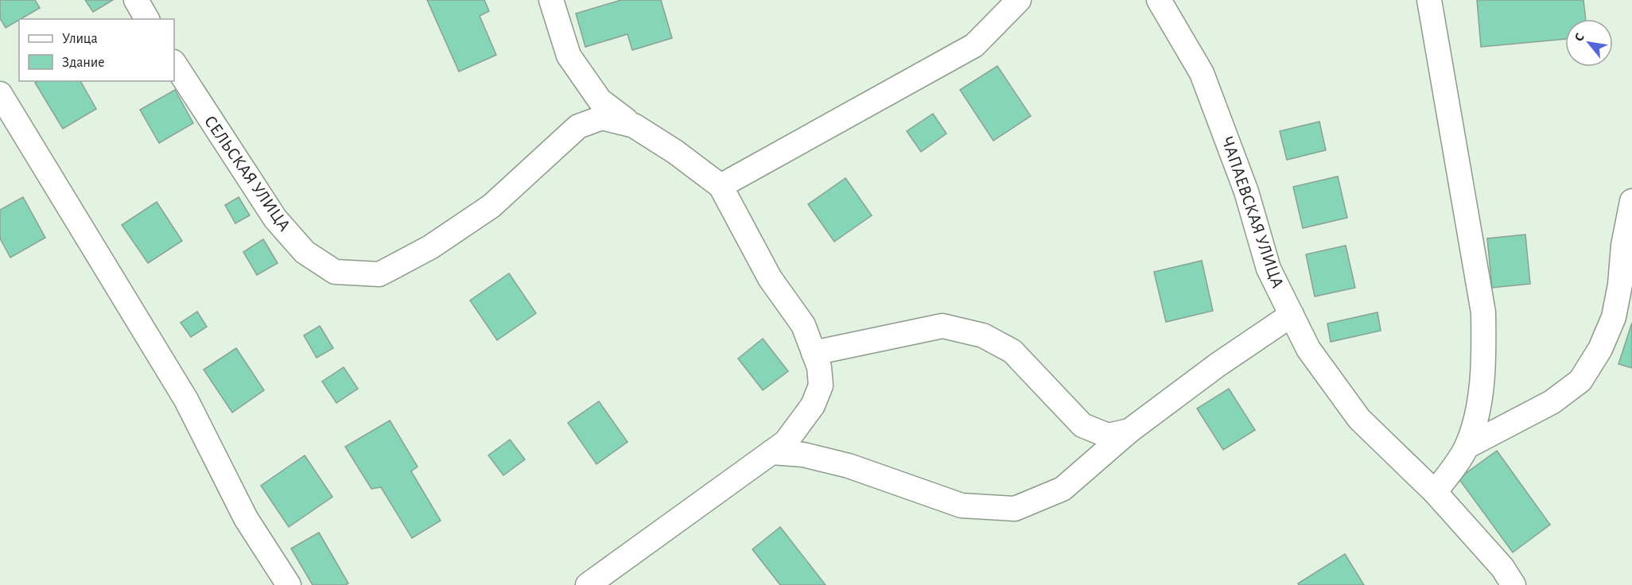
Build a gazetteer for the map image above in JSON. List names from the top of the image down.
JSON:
{
  "streets": {
    "street": ["СЕЛЬСКАЯ УЛИЦА", "ЧАПАЕВСКАЯ УЛИЦА"]
  },
  "legend": ["Улица", "Здание"],
  "north": "top left"
}
